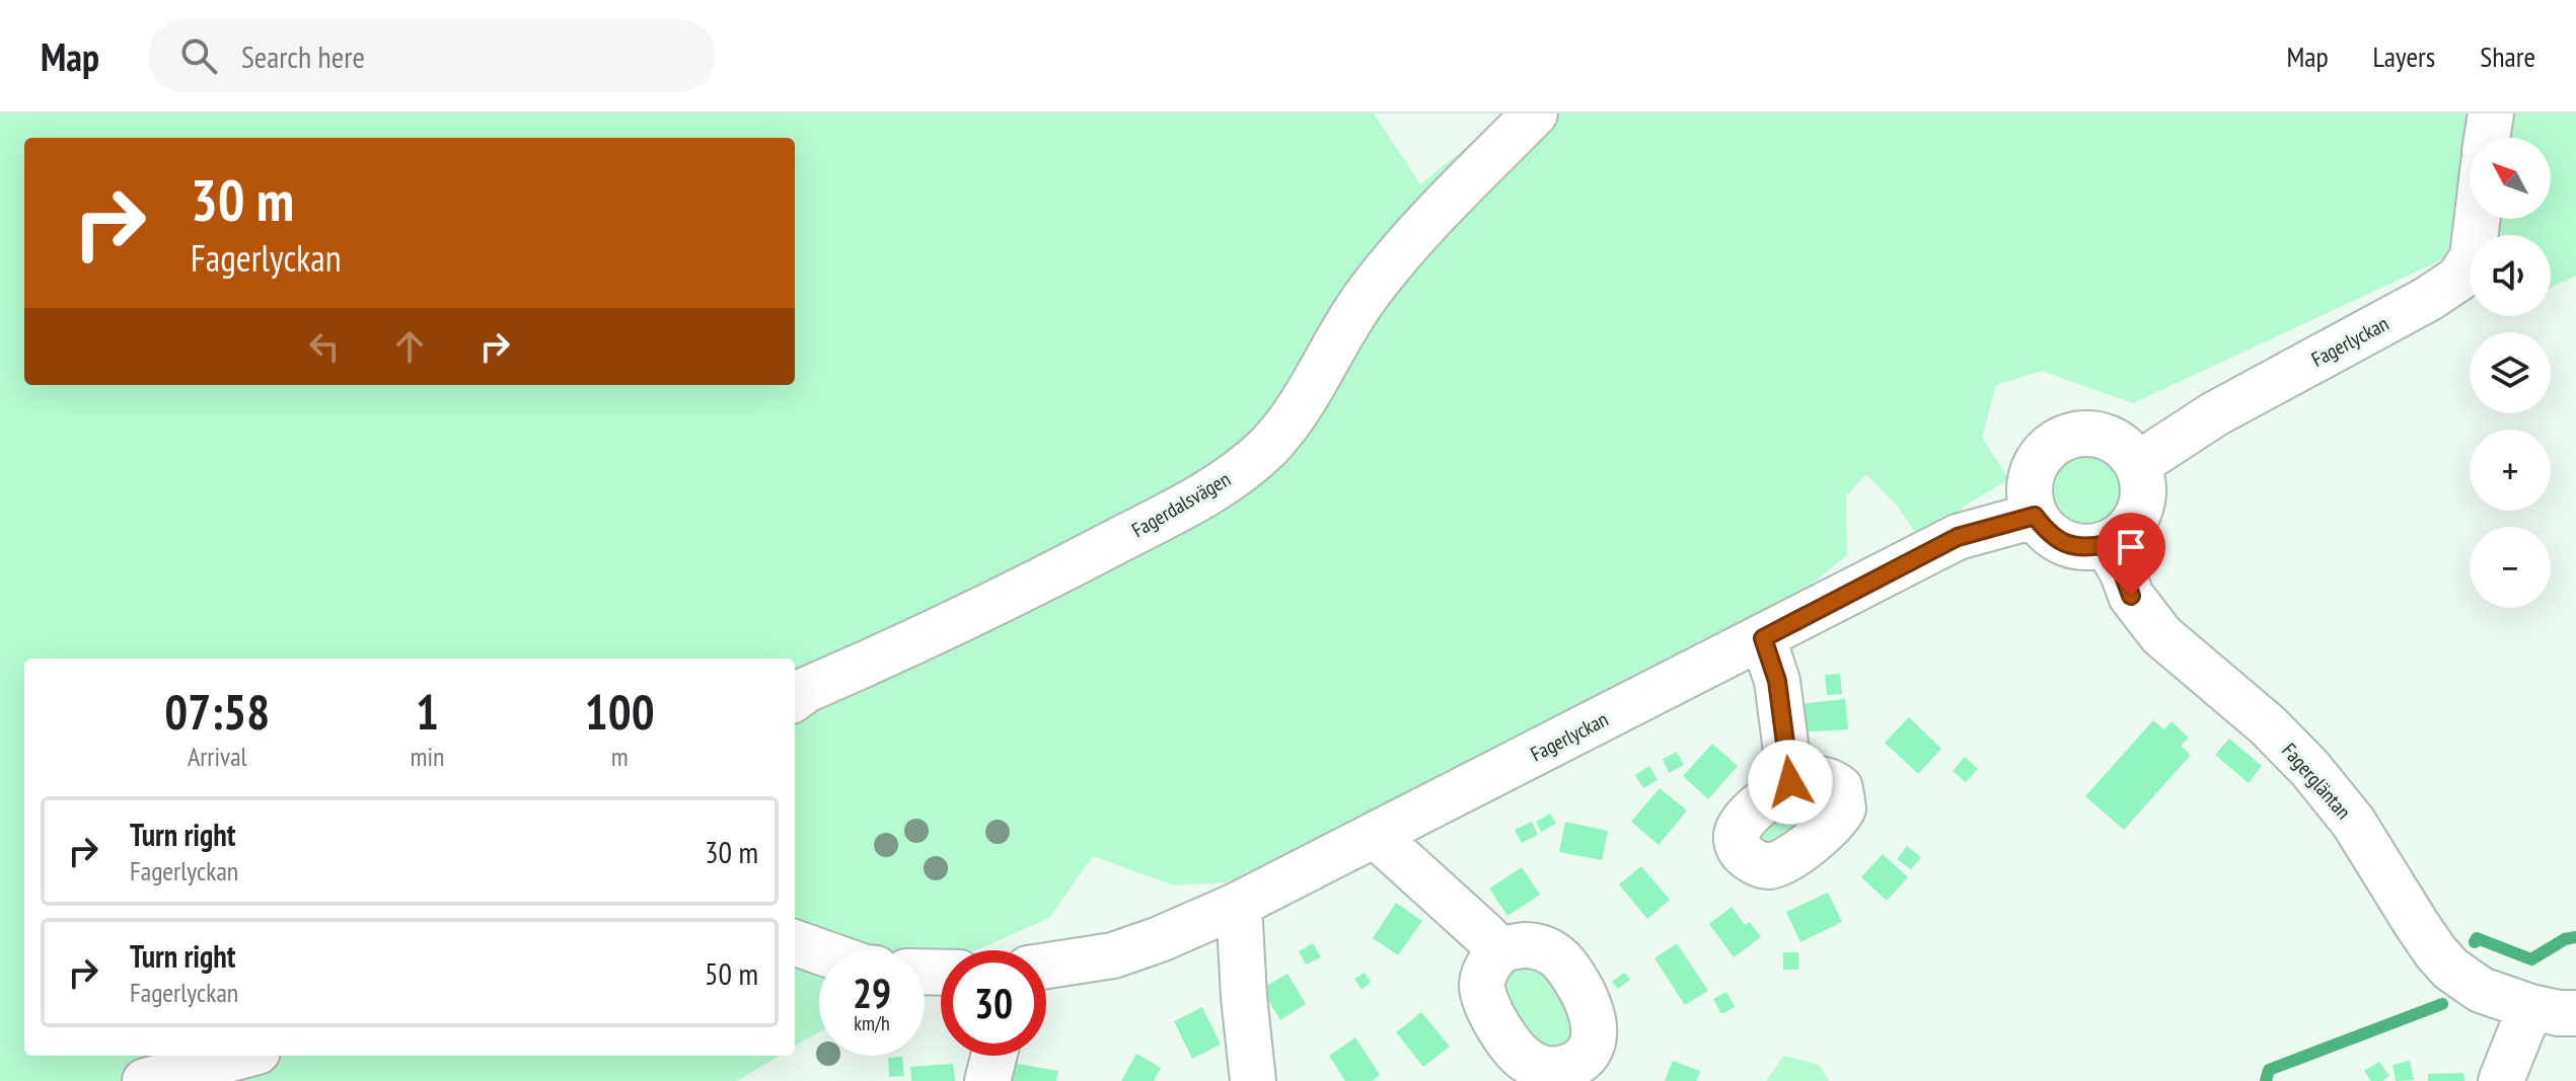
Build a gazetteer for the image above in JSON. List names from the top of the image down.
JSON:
{
  "streets": {
    "street": ["Fagerlyckan", "Fagerdalsvägen", "Fagergläntan"]
  },
  "crossings": [
    ["Fagerlyckan", "Fagergläntan"]
  ],
  "north": "top left",
  "page": {
    "header": "Map",
    "search": "Search here",
    "nav": ["Map", "Layers", "Share"],
    "map_buttons": ["+", "−"],
    "turn": ["30 m", "Fagerlyckan"],
    "eta": [
      "07:58",
      "Arrival",
      "1",
      "min",
      "100",
      "m"
    ],
    "list": [
      {
        "name": "Turn right",
        "note": "Fagerlyckan",
        "value": "30 m"
      },
      {
        "name": "Turn right",
        "note": "Fagerlyckan",
        "value": "50 m"
      }
    ],
    "speed": "29 km/h",
    "limit": "30"
  }
}
